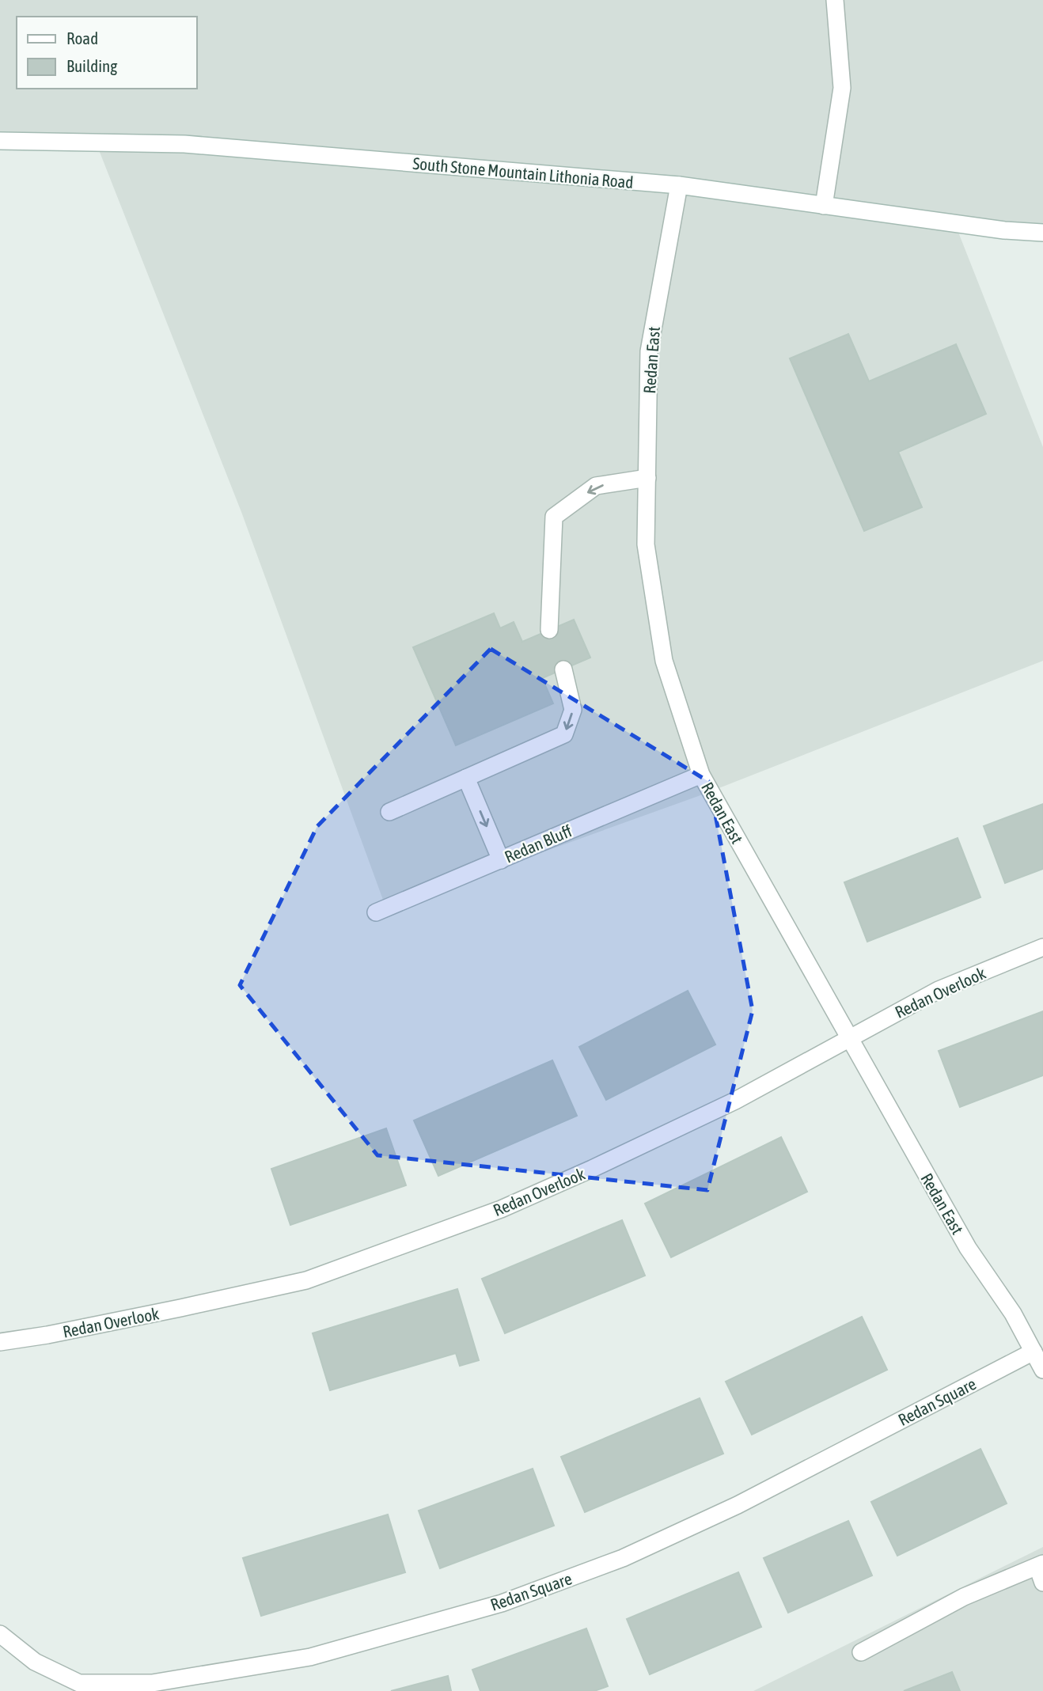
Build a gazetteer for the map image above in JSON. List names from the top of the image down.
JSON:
{
  "streets": {
    "street": [
      "South Stone Mountain Lithonia Road",
      "Redan East",
      "Redan Bluff",
      "Redan Overlook",
      "Redan Square"
    ]
  },
  "crossings": [
    ["South Stone Mountain Lithonia Road", "Redan East"],
    ["Redan East", "Redan Bluff"],
    ["Redan East", "Redan Overlook"],
    ["Redan East", "Redan Square"]
  ],
  "legend": ["Road", "Building"]
}
